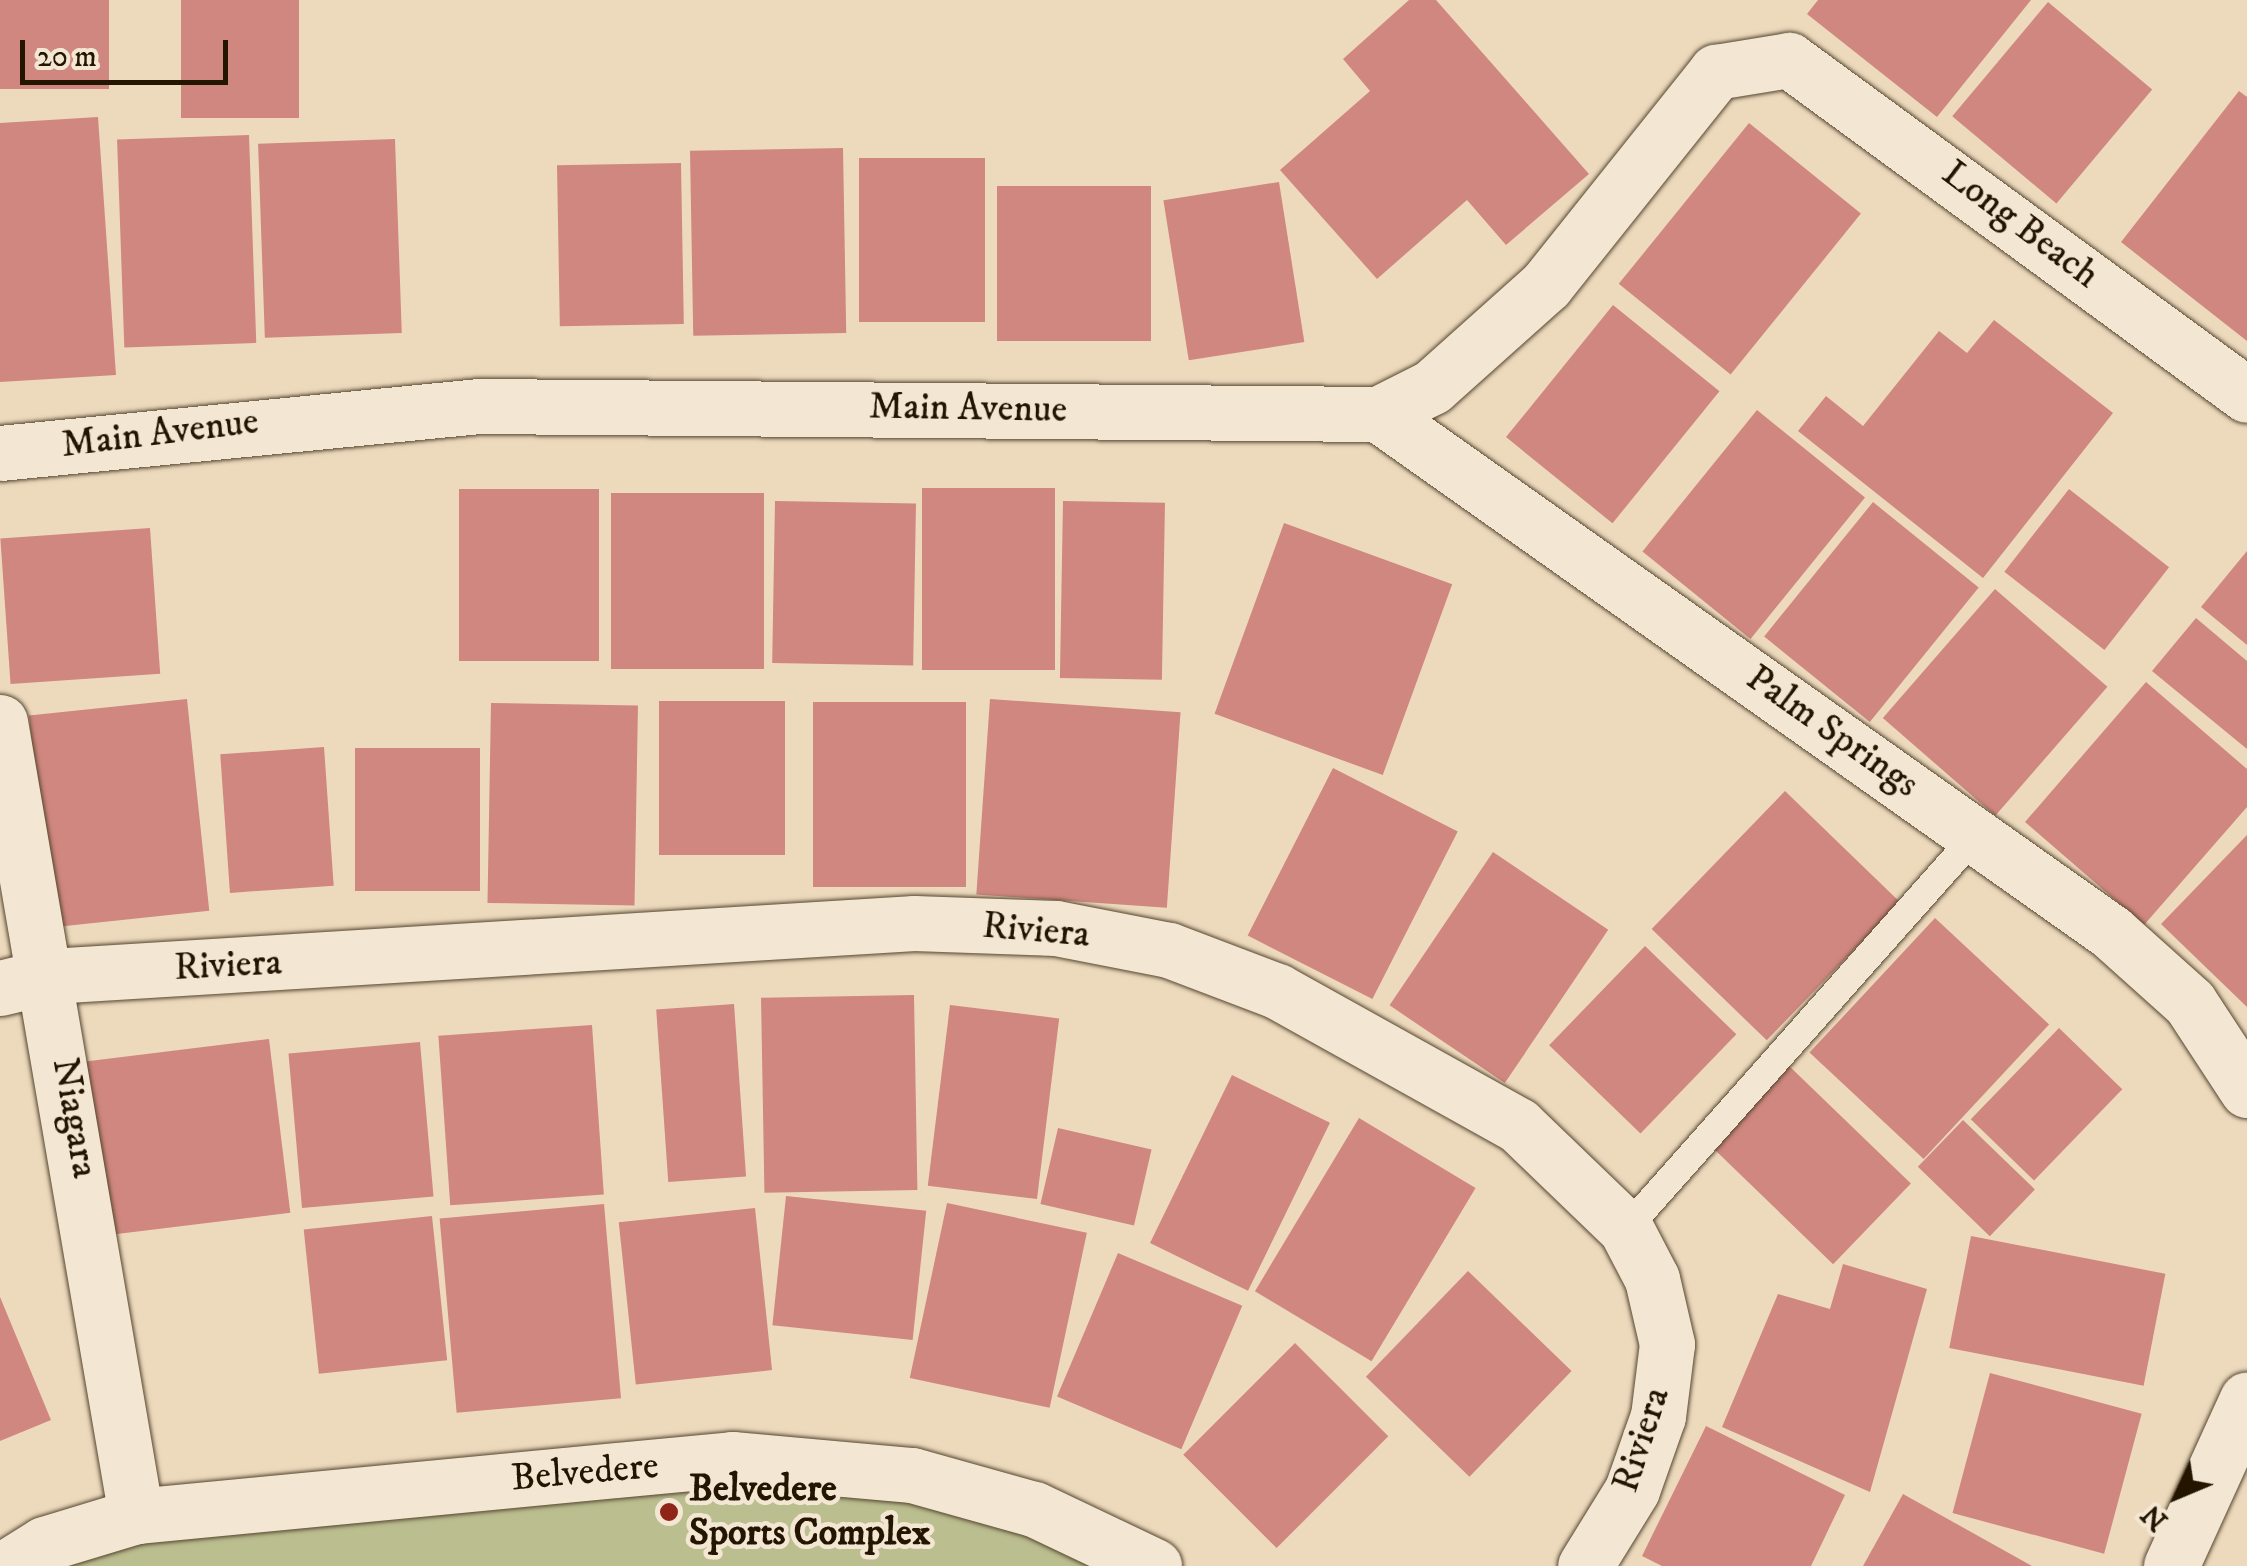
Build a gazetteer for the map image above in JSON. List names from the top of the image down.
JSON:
{
  "streets": {
    "street": [
      "Long Beach",
      "Main Avenue",
      "Palm Springs",
      "Riviera",
      "Niagara",
      "Belvedere"
    ]
  },
  "crossings": [
    ["Long Beach", "Main Avenue"],
    ["Main Avenue", "Palm Springs"],
    ["Riviera", "Niagara"],
    ["Niagara", "Belvedere"]
  ],
  "places": ["Belvedere Sports Complex"],
  "scale_bar": "20 m",
  "north": "bottom left"
}
